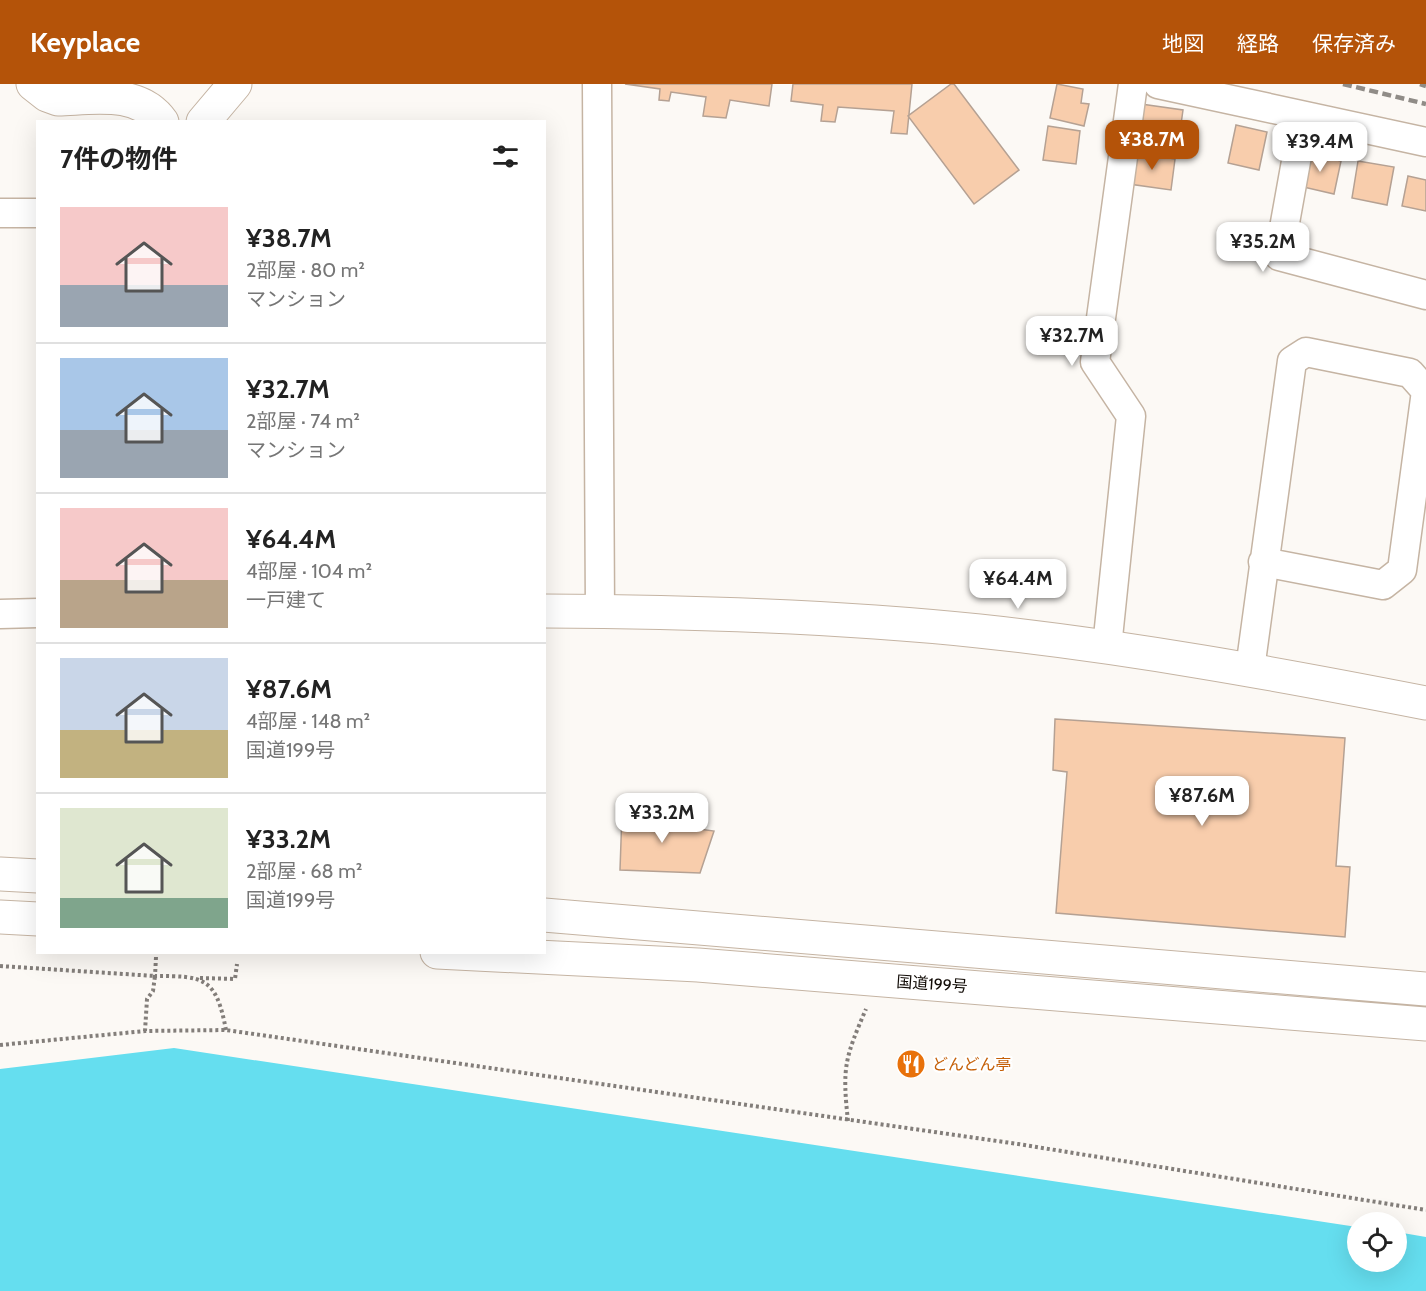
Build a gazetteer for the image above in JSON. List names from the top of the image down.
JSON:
{
  "streets": {
    "main road": ["国道199号"]
  },
  "places": {
    "restaurant": ["どんどん亭"]
  },
  "page": {
    "header": "Keyplace",
    "nav": ["地図", "経路", "保存済み"],
    "price": [
      "¥38.7M",
      "¥39.4M",
      "¥35.2M",
      "¥32.7M",
      "¥64.4M",
      "¥87.6M",
      "¥33.2M"
    ],
    "heading": "7件の物件",
    "list": [
      {
        "name": "¥38.7M",
        "note": "2部屋 · 80 m² · マンション"
      },
      {
        "name": "¥32.7M",
        "note": "2部屋 · 74 m² · マンション"
      },
      {
        "name": "¥64.4M",
        "note": "4部屋 · 104 m² · 一戸建て"
      },
      {
        "name": "¥87.6M",
        "note": "4部屋 · 148 m² · 国道199号"
      },
      {
        "name": "¥33.2M",
        "note": "2部屋 · 68 m² · 国道199号"
      }
    ]
  }
}
